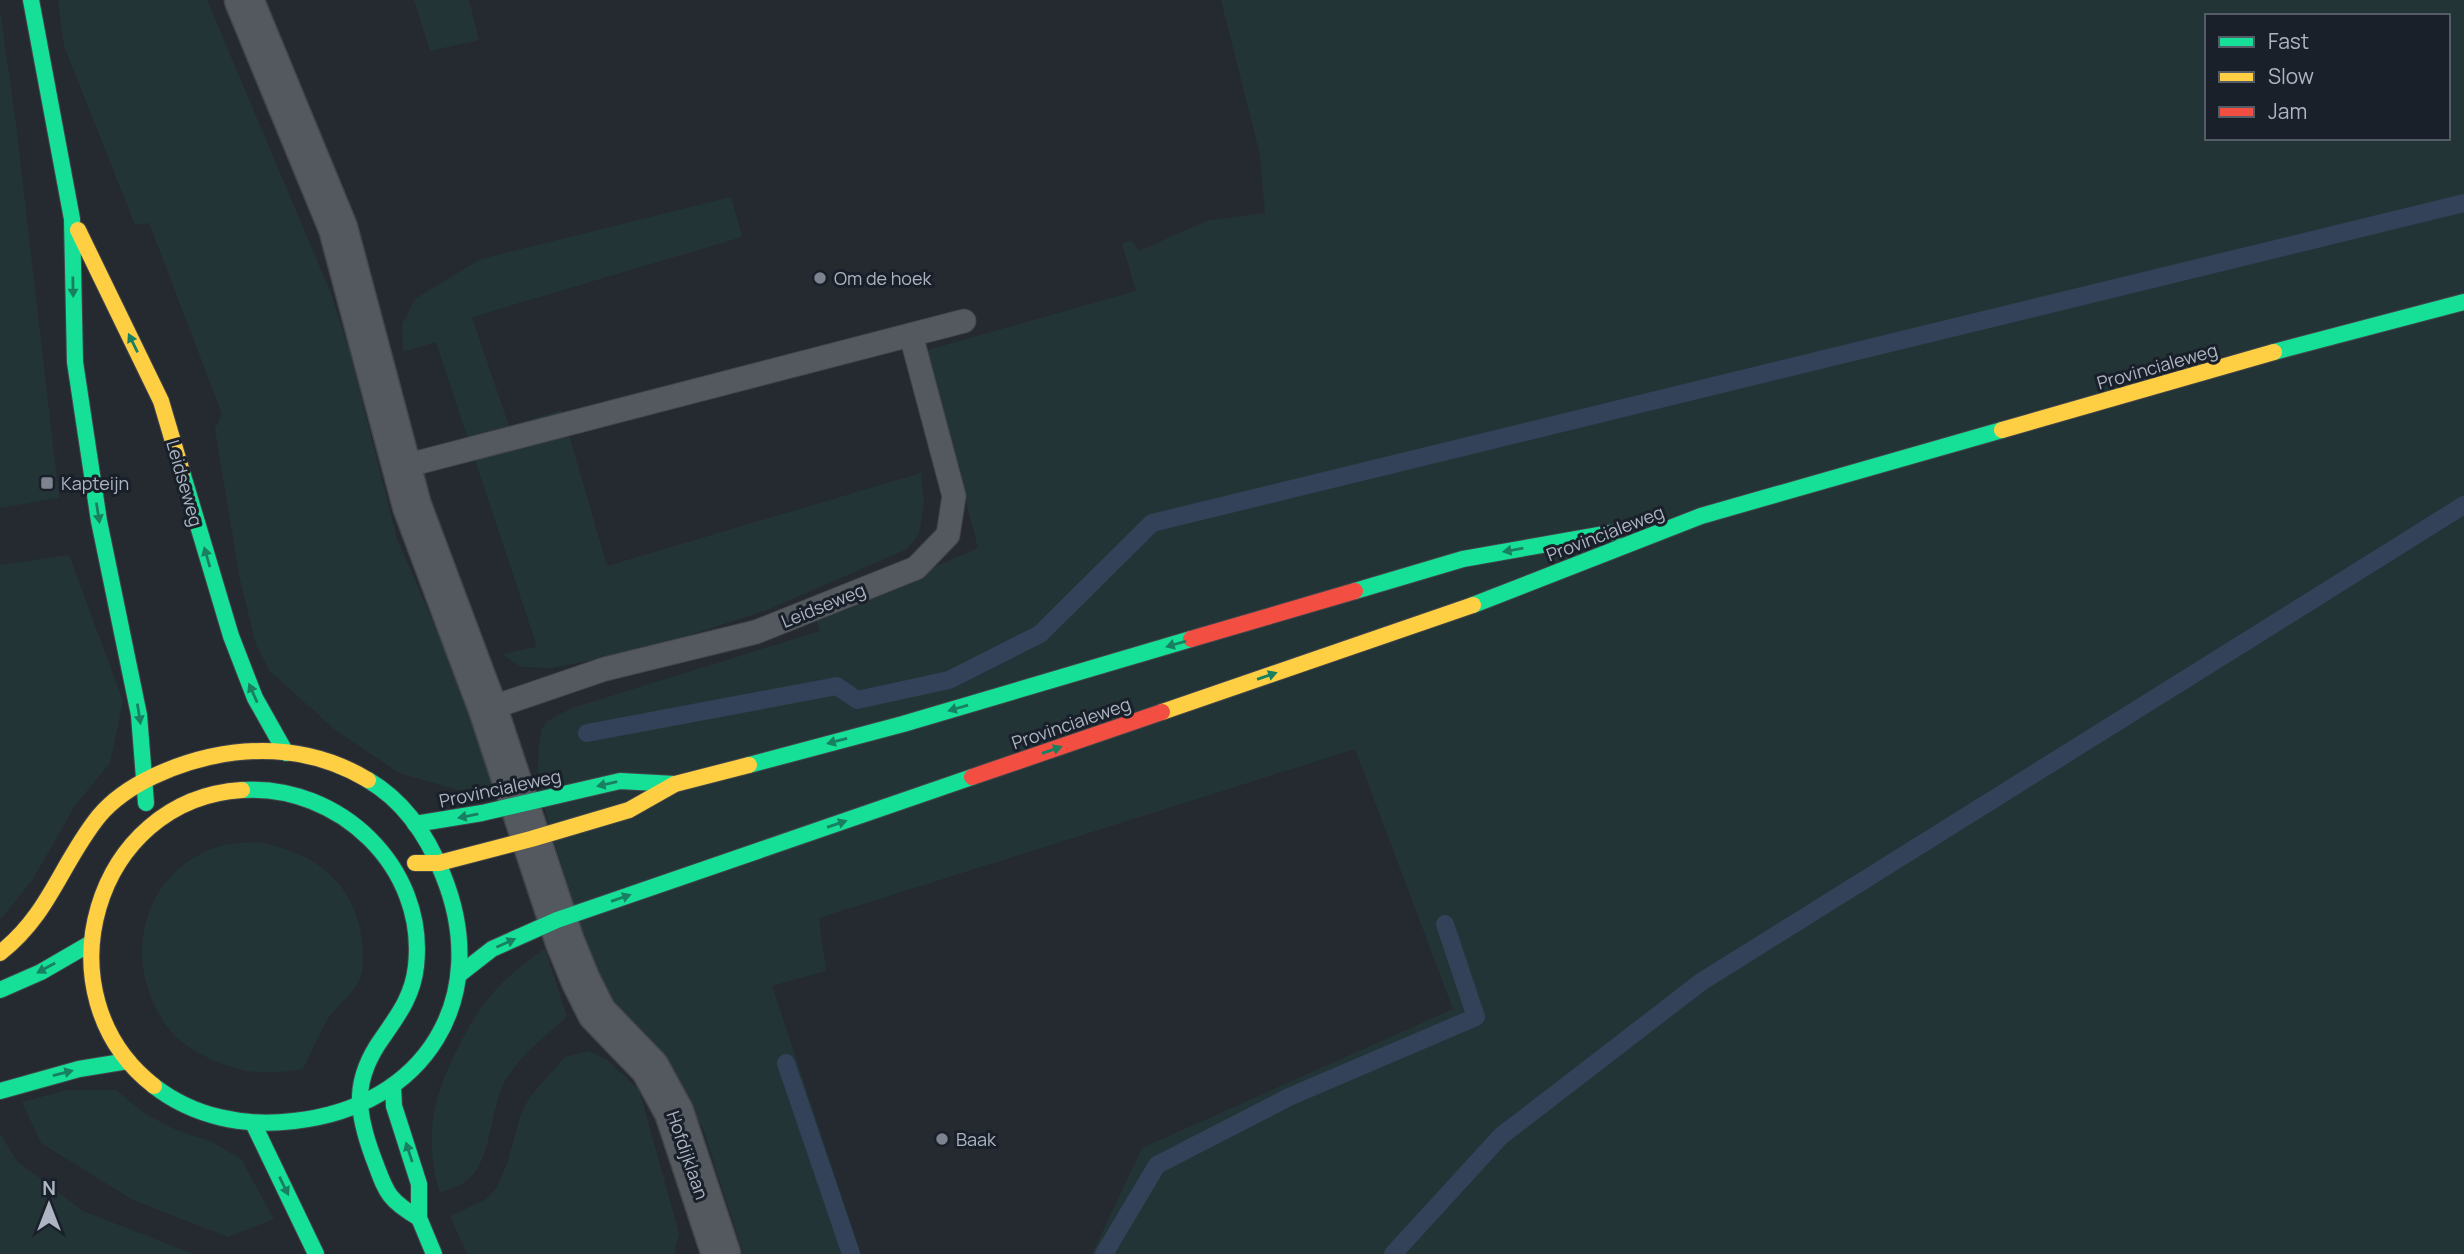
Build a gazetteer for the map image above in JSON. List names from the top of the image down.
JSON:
{
  "streets": {
    "main road": ["Provincialeweg", "Leidseweg"],
    "street": ["Hofdijklaan"]
  },
  "crossings": [
    ["Provincialeweg", "Hofdijklaan"]
  ],
  "places": {
    "other": ["Om de hoek", "Baak"],
    "transit": ["Kapteijn"]
  },
  "legend": ["Fast", "Slow", "Jam"],
  "north": "top"
}
